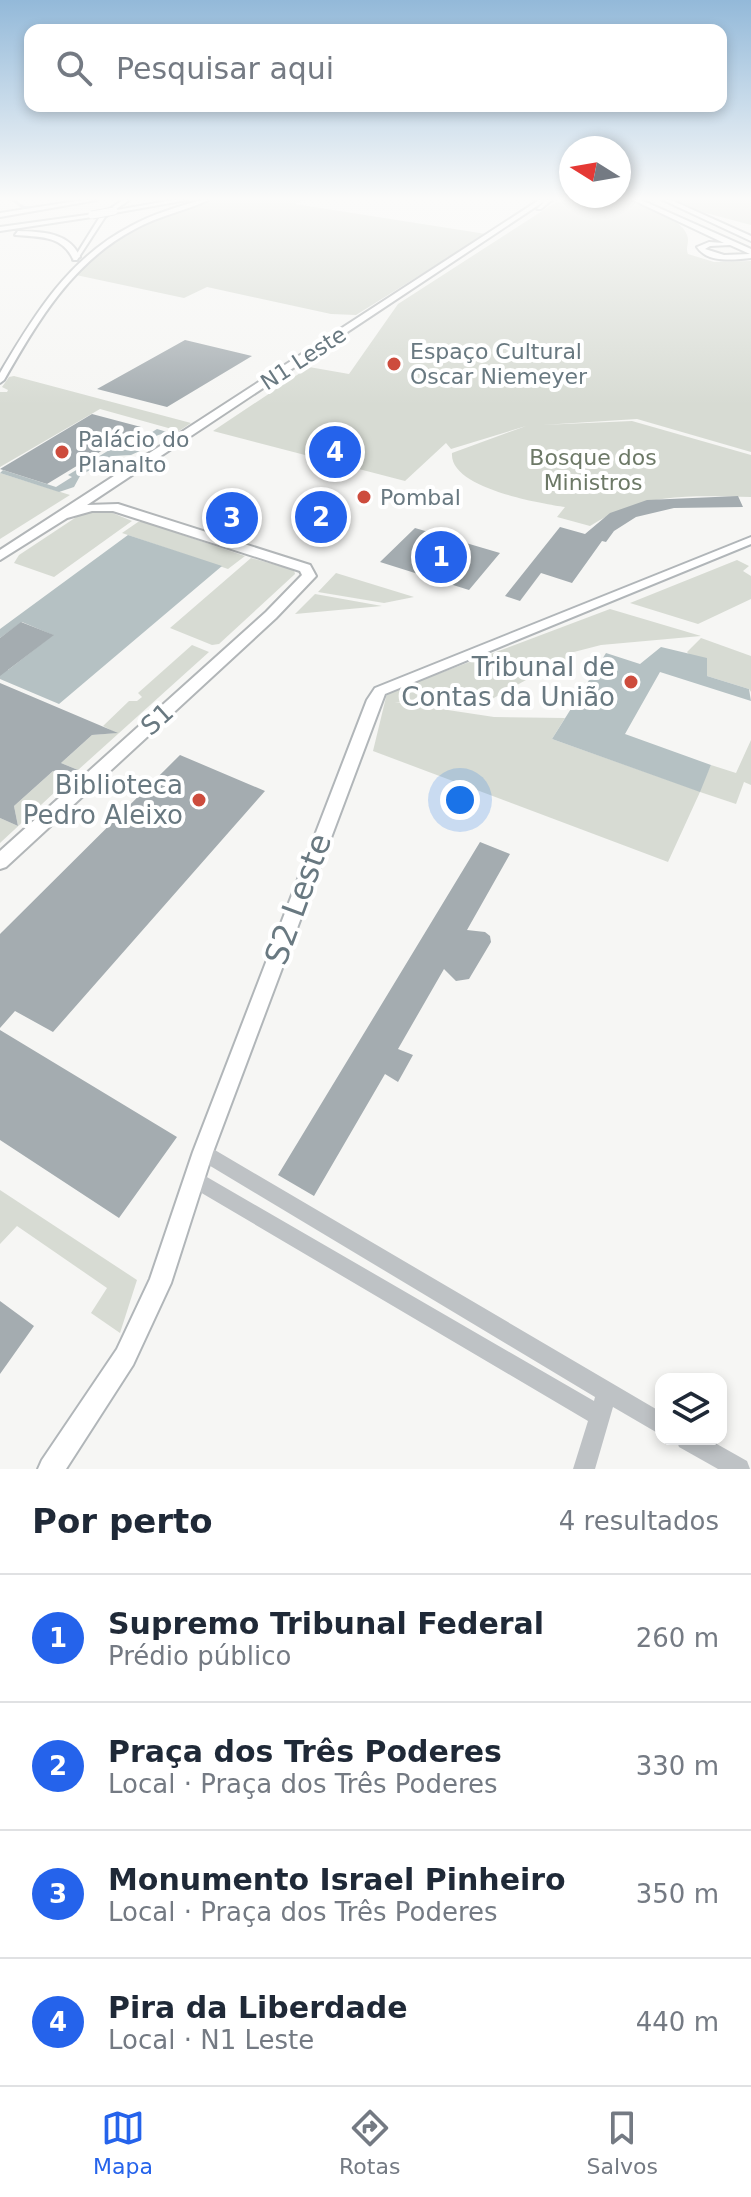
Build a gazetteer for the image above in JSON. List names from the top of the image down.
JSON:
{
  "streets": {
    "highway": ["N1 Leste", "S1"],
    "main road": ["S2 Leste"]
  },
  "crossings": [
    ["N1 Leste", "S1"]
  ],
  "parks": ["Bosque dos Ministros"],
  "places": [
    "Espaço Cultural Oscar Niemeyer",
    "Palácio do Planalto",
    "Pombal",
    "Tribunal de Contas da União",
    "Biblioteca Pedro Aleixo"
  ],
  "north": "left",
  "page": {
    "search": "Pesquisar aqui",
    "pins": [
      "4",
      "2",
      "3",
      "1"
    ],
    "heading": ["Por perto", "4 resultados"],
    "list": [
      {
        "mark": "1",
        "name": "Supremo Tribunal Federal",
        "note": "Prédio público",
        "value": "260 m"
      },
      {
        "mark": "2",
        "name": "Praça dos Três Poderes",
        "note": "Local · Praça dos Três Poderes",
        "value": "330 m"
      },
      {
        "mark": "3",
        "name": "Monumento Israel Pinheiro",
        "note": "Local · Praça dos Três Poderes",
        "value": "350 m"
      },
      {
        "mark": "4",
        "name": "Pira da Liberdade",
        "note": "Local · N1 Leste",
        "value": "440 m"
      }
    ],
    "nav": ["Mapa", "Rotas", "Salvos"]
  }
}
